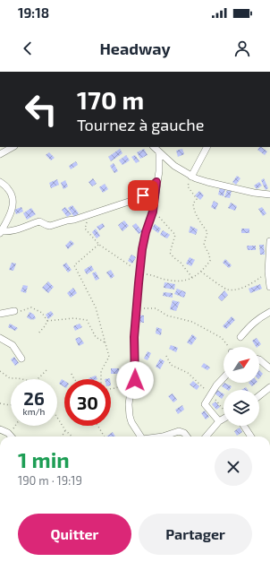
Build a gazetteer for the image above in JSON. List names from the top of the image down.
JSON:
{
  "north": "top right",
  "page": {
    "status": "19:18",
    "header": "Headway",
    "turn": ["170 m", "Tournez à gauche"],
    "speed": "26 km/h",
    "limit": "30",
    "heading": ["1 min", "190 m · 19:19"],
    "buttons": ["Quitter", "Partager"]
  }
}
